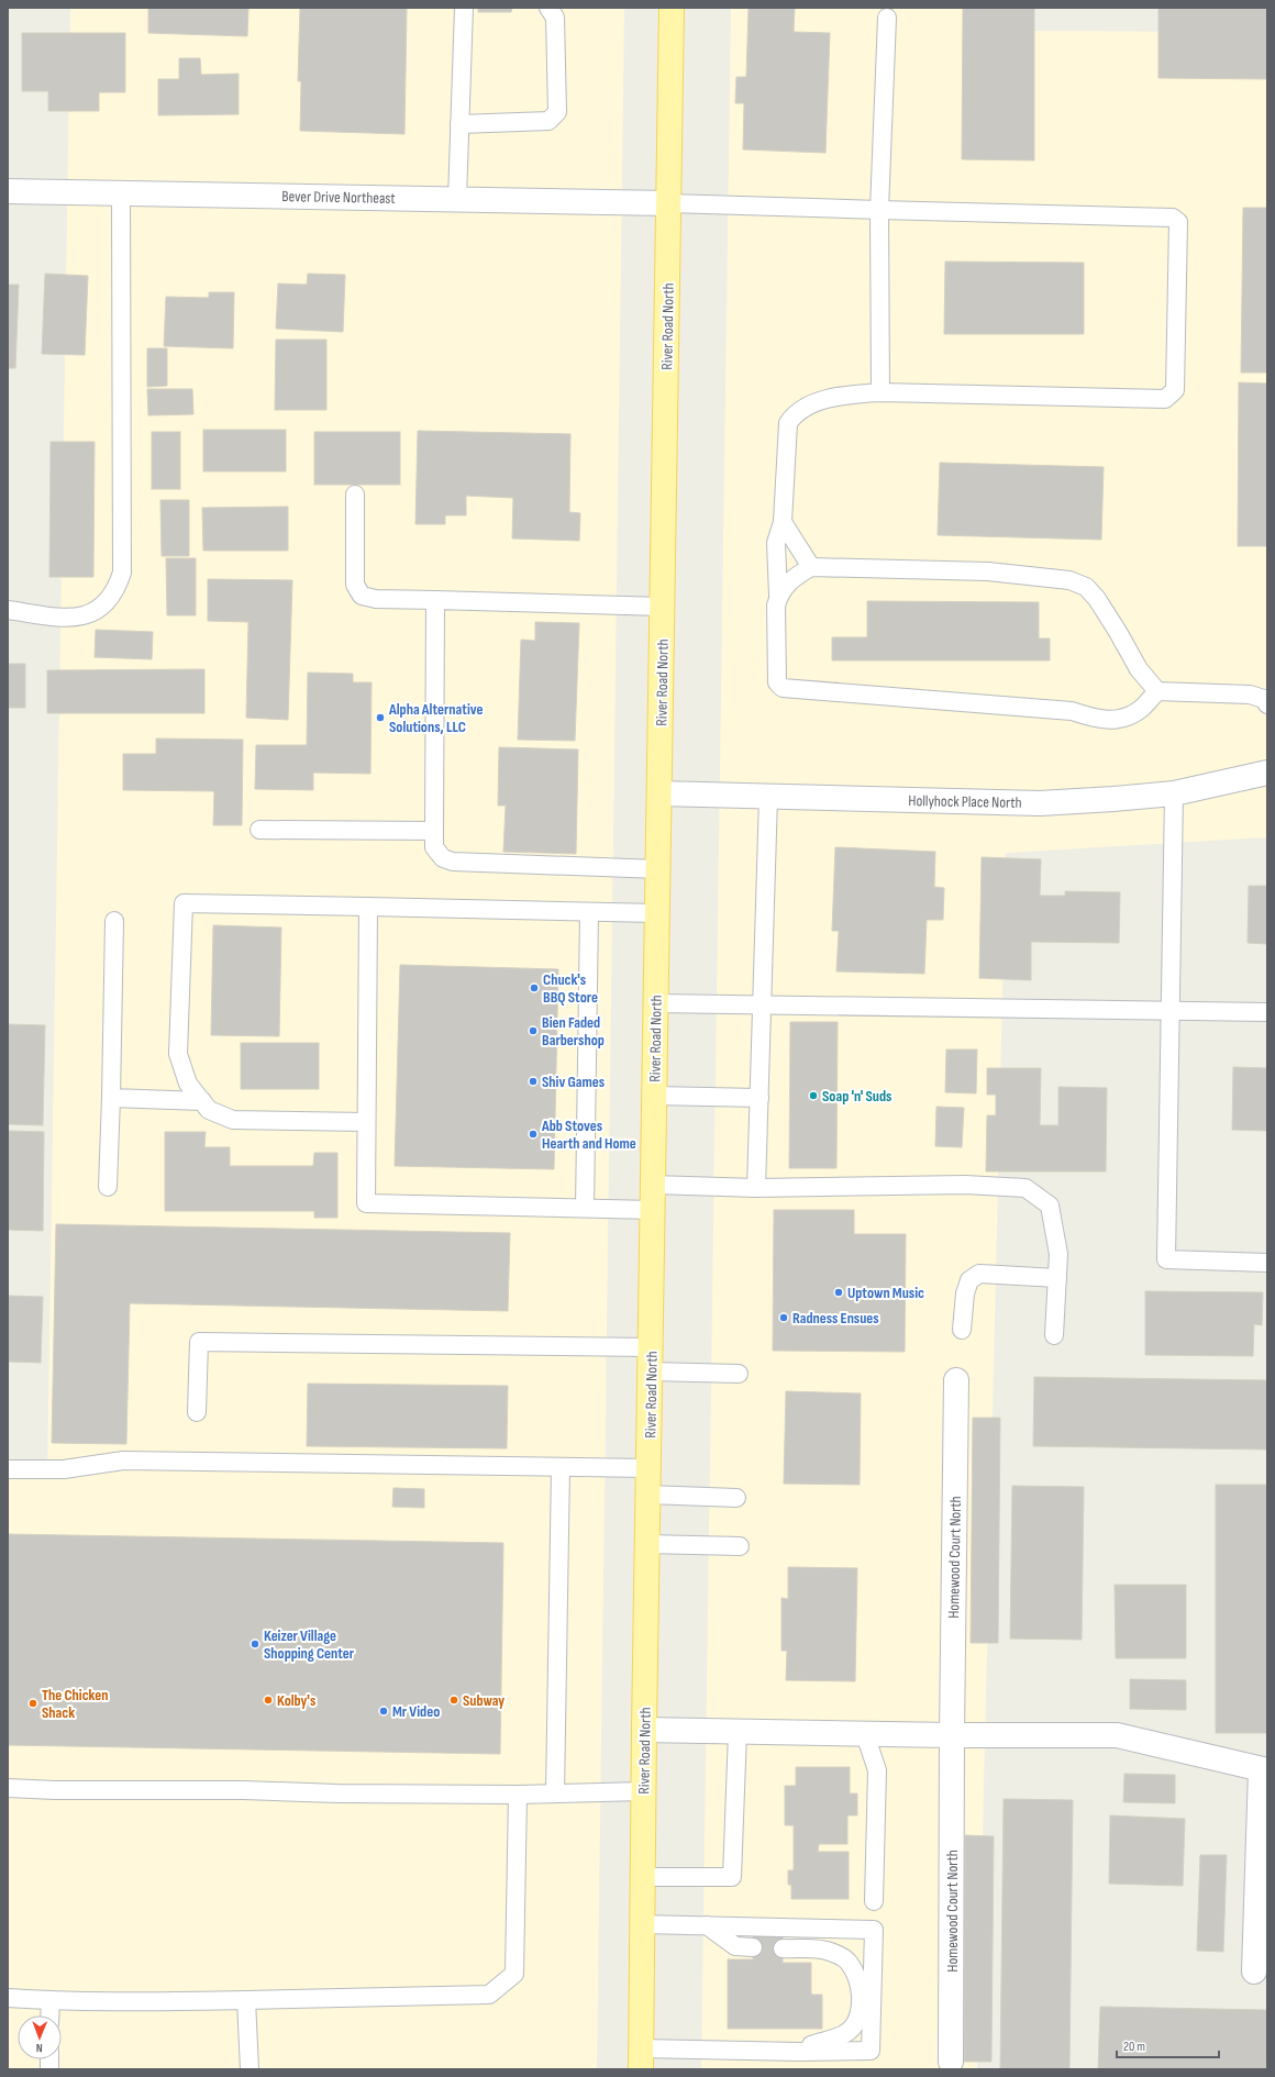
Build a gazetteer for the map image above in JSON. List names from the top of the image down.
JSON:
{
  "streets": {
    "main road": ["River Road North"],
    "street": ["Bever Drive Northeast", "Hollyhock Place North", "Homewood Court North"]
  },
  "crossings": [
    ["Bever Drive Northeast", "River Road North"],
    ["River Road North", "Hollyhock Place North"]
  ],
  "places": [
    "Alpha Alternative Solutions, LLC",
    "Chuck's BBQ Store",
    "Bien Faded Barbershop",
    "Shiv Games",
    "Soap 'n' Suds",
    "Abb Stoves Hearth and Home",
    "Uptown Music",
    "Radness Ensues",
    "Keizer Village Shopping Center",
    "Kolby's",
    "Subway",
    "The Chicken Shack",
    "Mr Video"
  ],
  "scale_bar": "20 m",
  "north": "bottom"
}
